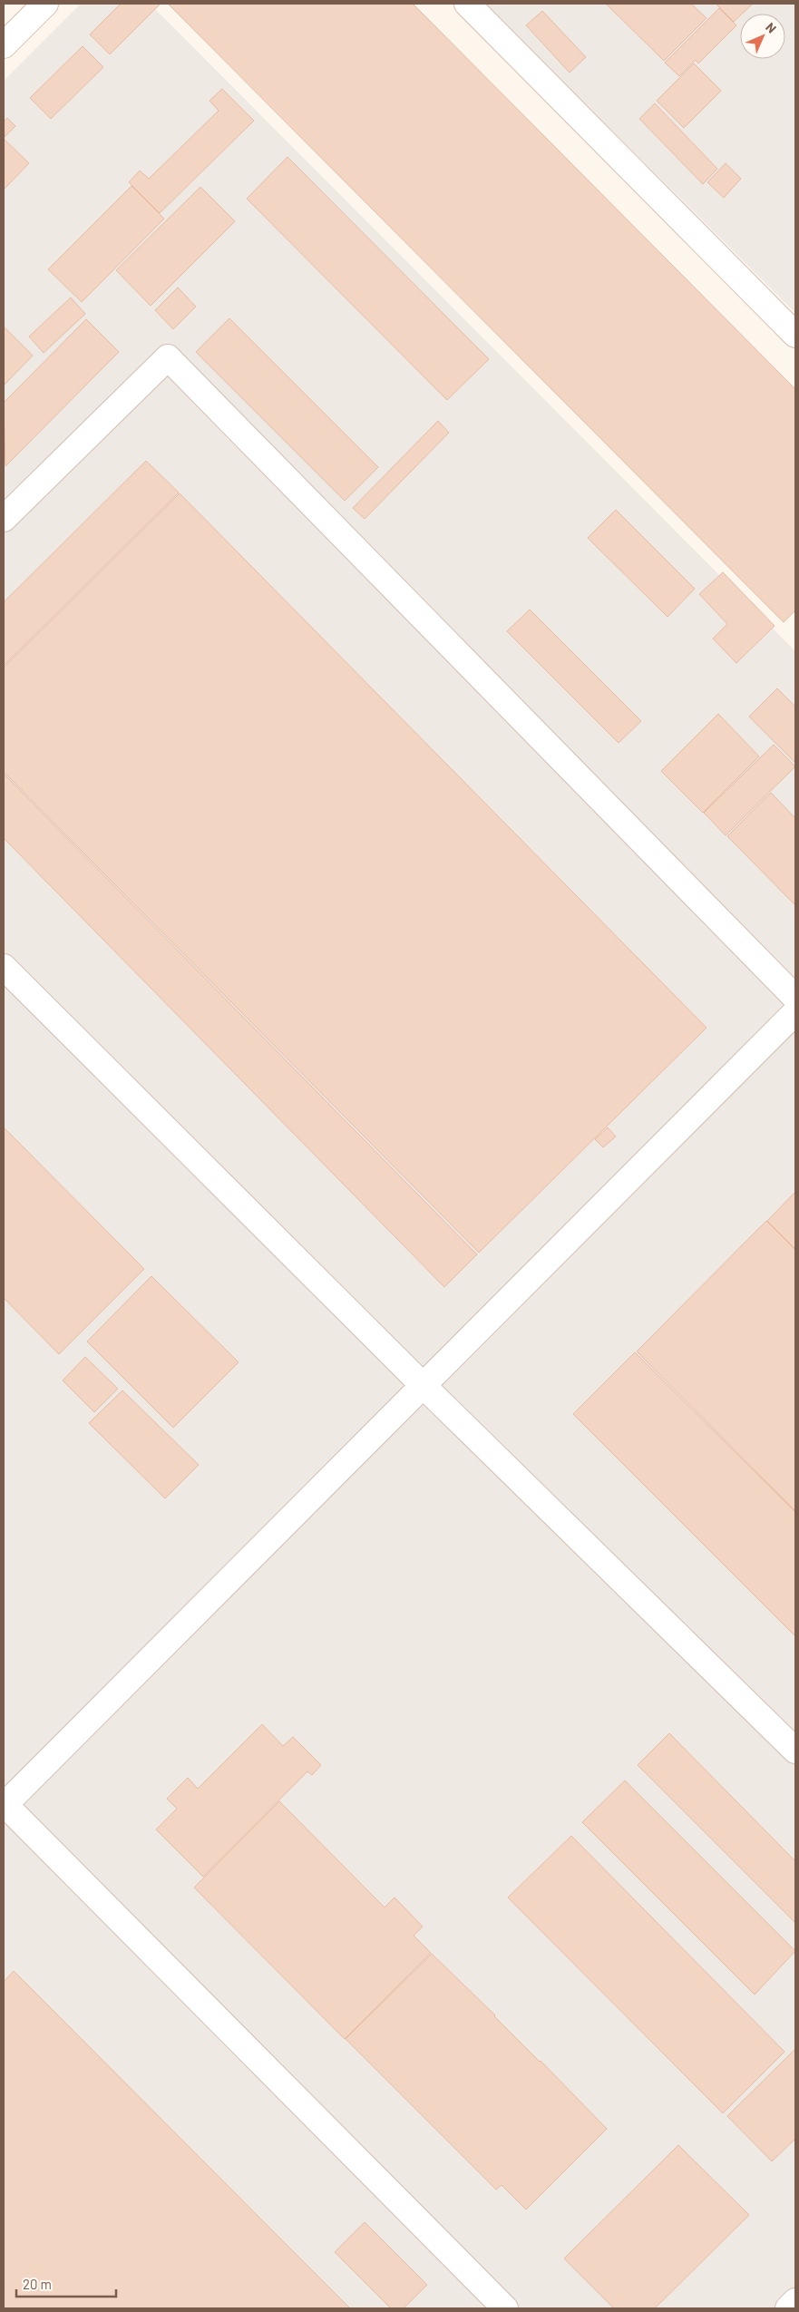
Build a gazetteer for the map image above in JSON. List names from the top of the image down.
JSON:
{
  "scale_bar": "20 m",
  "north": "top right"
}
